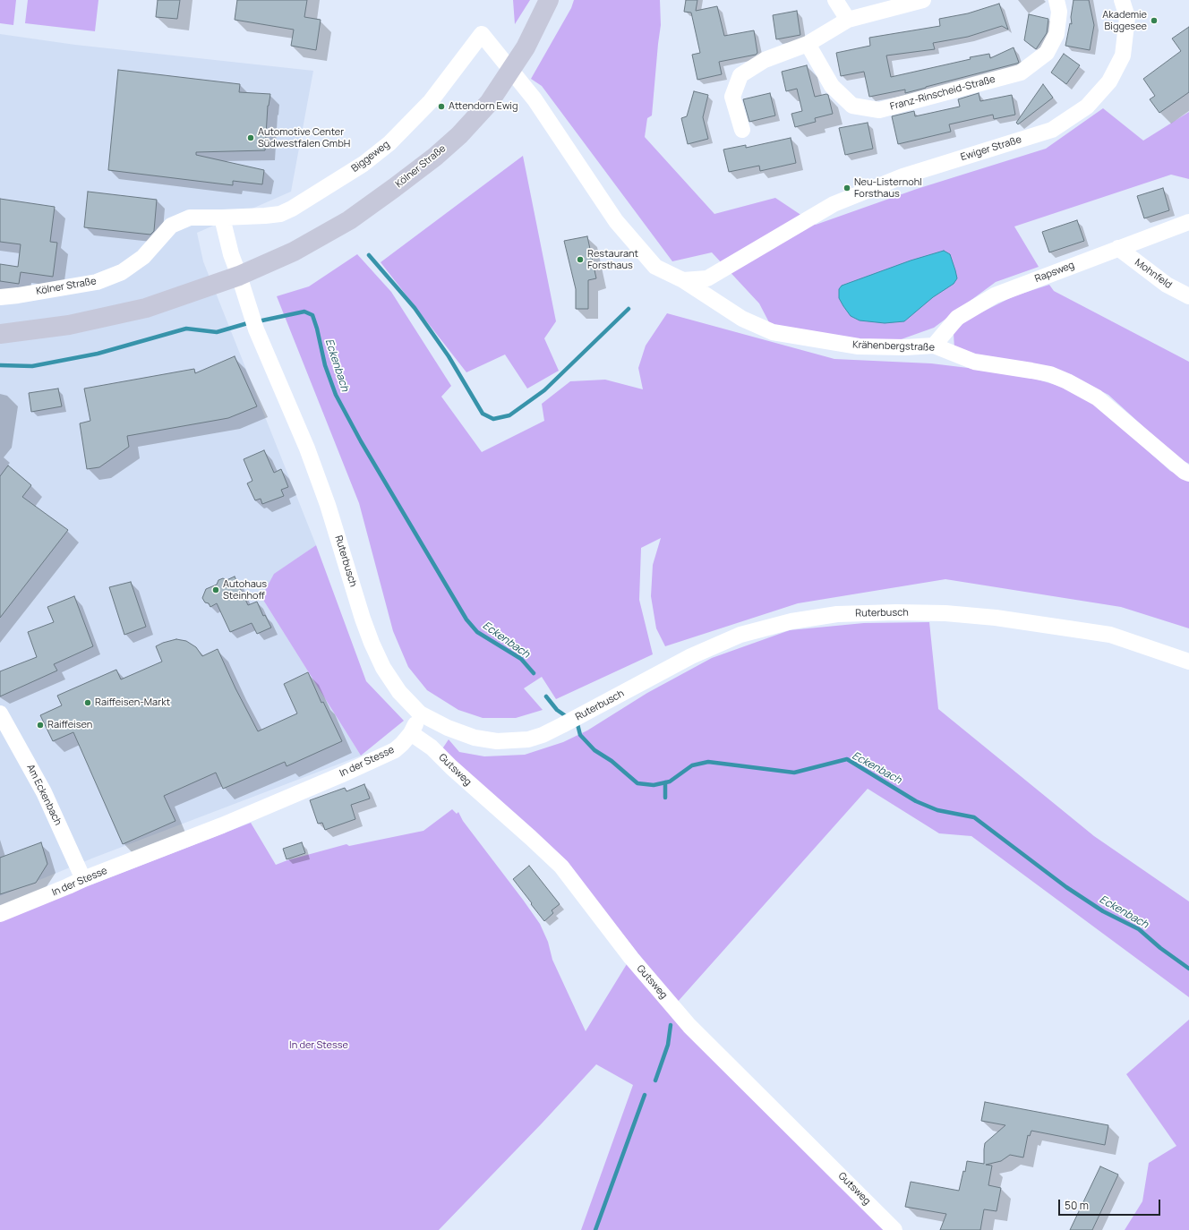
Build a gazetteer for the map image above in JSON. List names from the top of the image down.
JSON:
{
  "streets": {
    "main road": ["Kölner Straße"],
    "street": [
      "Franz-Rinscheid-Straße",
      "Ewiger Straße",
      "Biggeweg",
      "Rapsweg",
      "Mohnfeld",
      "Krähenbergstraße",
      "Ruterbusch",
      "In der Stesse",
      "Gutsweg",
      "Am Eckenbach"
    ]
  },
  "crossings": [
    ["Ewiger Straße", "Krähenbergstraße"],
    ["Biggeweg", "Kölner Straße"],
    ["Biggeweg", "Krähenbergstraße"],
    ["Kölner Straße", "Ruterbusch"],
    ["Rapsweg", "Mohnfeld"],
    ["Rapsweg", "Krähenbergstraße"],
    ["Ruterbusch", "In der Stesse"],
    ["In der Stesse", "Gutsweg"],
    ["In der Stesse", "Am Eckenbach"]
  ],
  "water": ["Eckenbach"],
  "parks": ["In der Stesse"],
  "places": [
    "Akademie Biggesee",
    "Attendorn Ewig",
    "Automotive Center Südwestfalen GmbH",
    "Neu-Listernohl Forsthaus",
    "Restaurant Forsthaus",
    "Autohaus Steinhoff",
    "Raiffeisen-Markt",
    "Raiffeisen"
  ],
  "scale_bar": "50 m"
}
